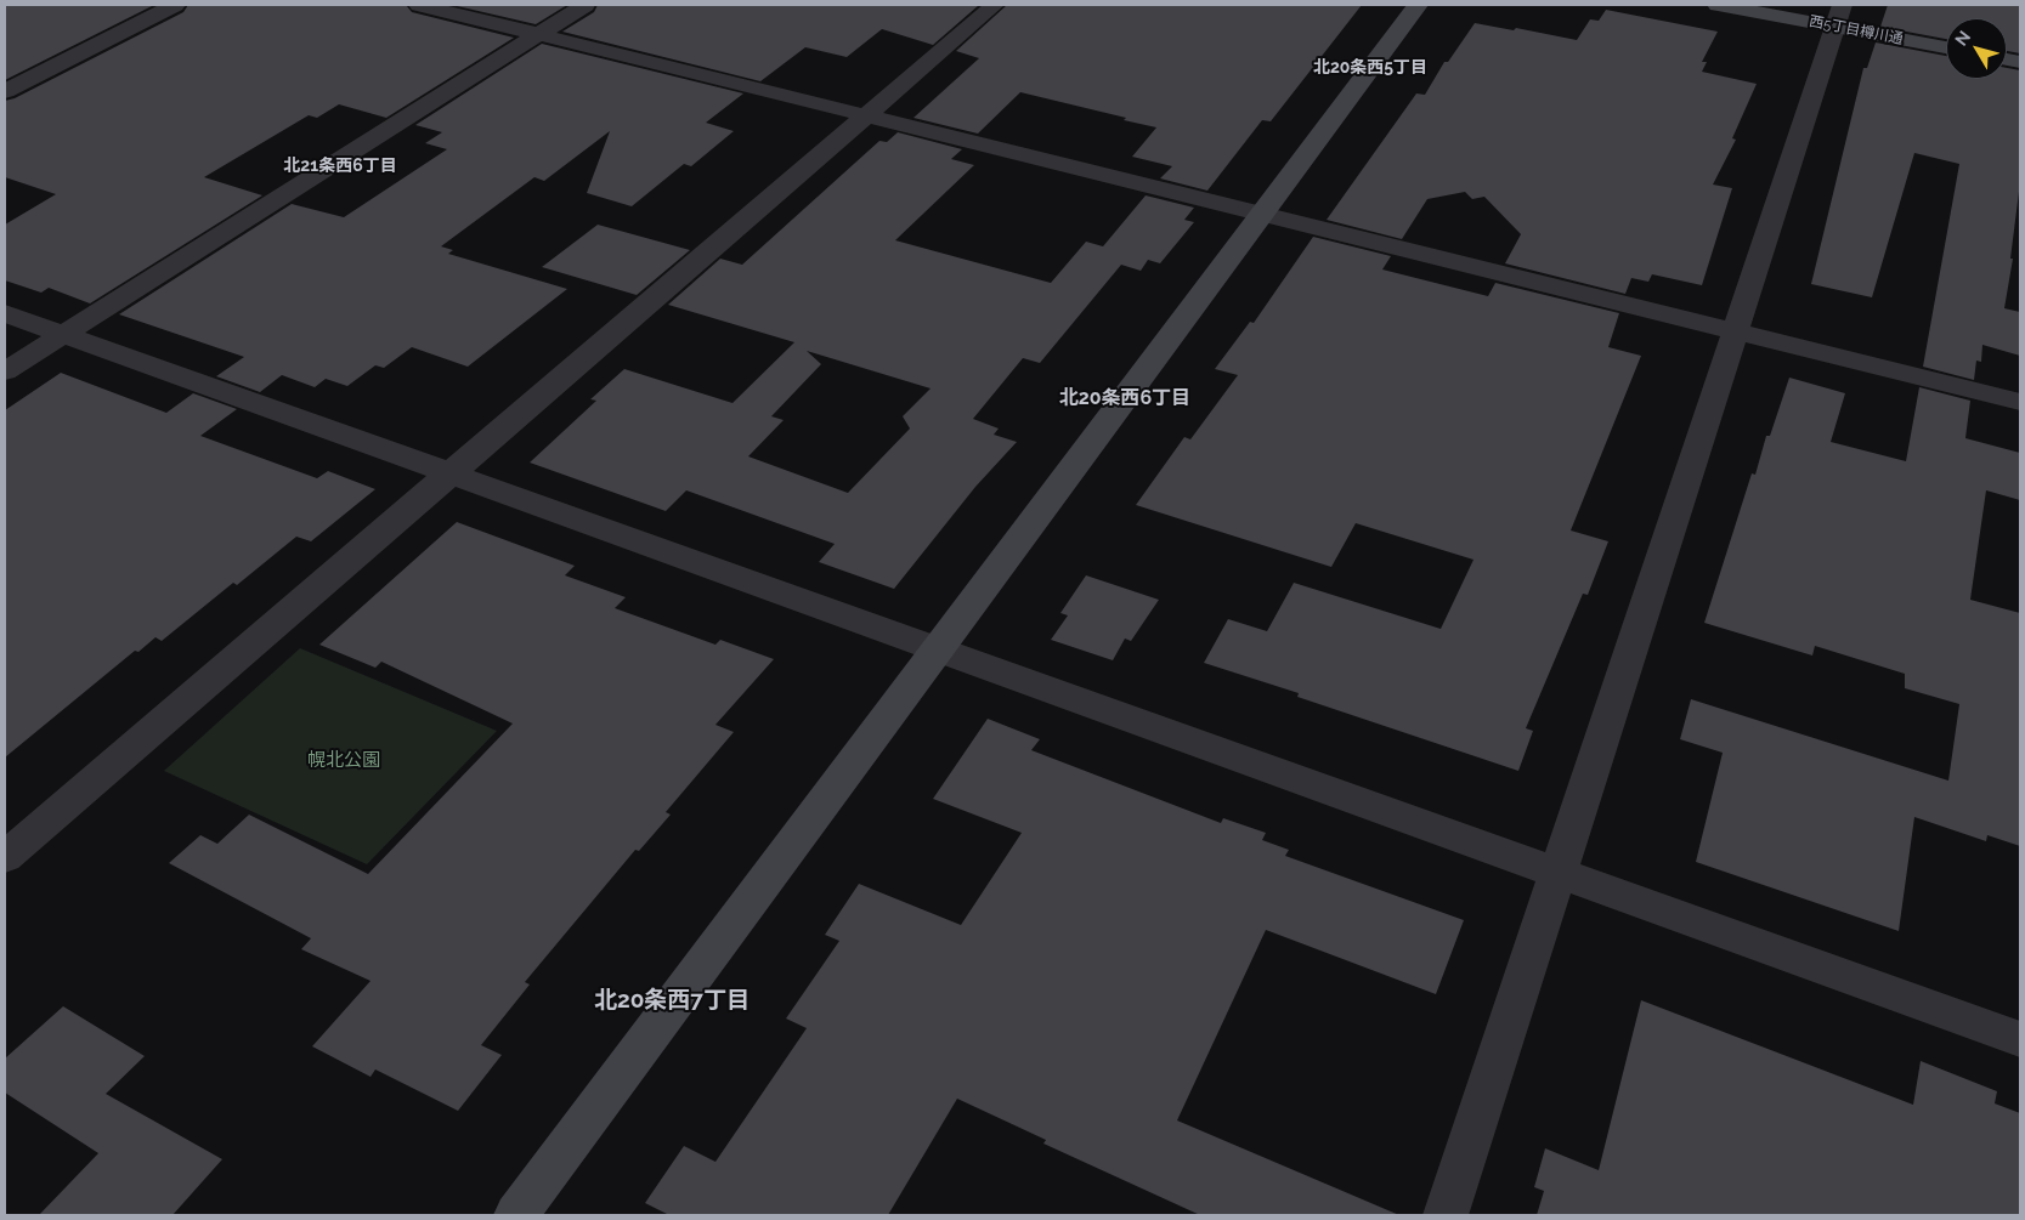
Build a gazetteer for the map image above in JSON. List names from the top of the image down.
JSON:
{
  "streets": {
    "street": ["西5丁目樽川通"]
  },
  "districts": [
    "北20条西5丁目",
    "北21条西6丁目",
    "北20条西6丁目",
    "北20条西7丁目"
  ],
  "parks": ["幌北公園"],
  "north": "top left"
}
